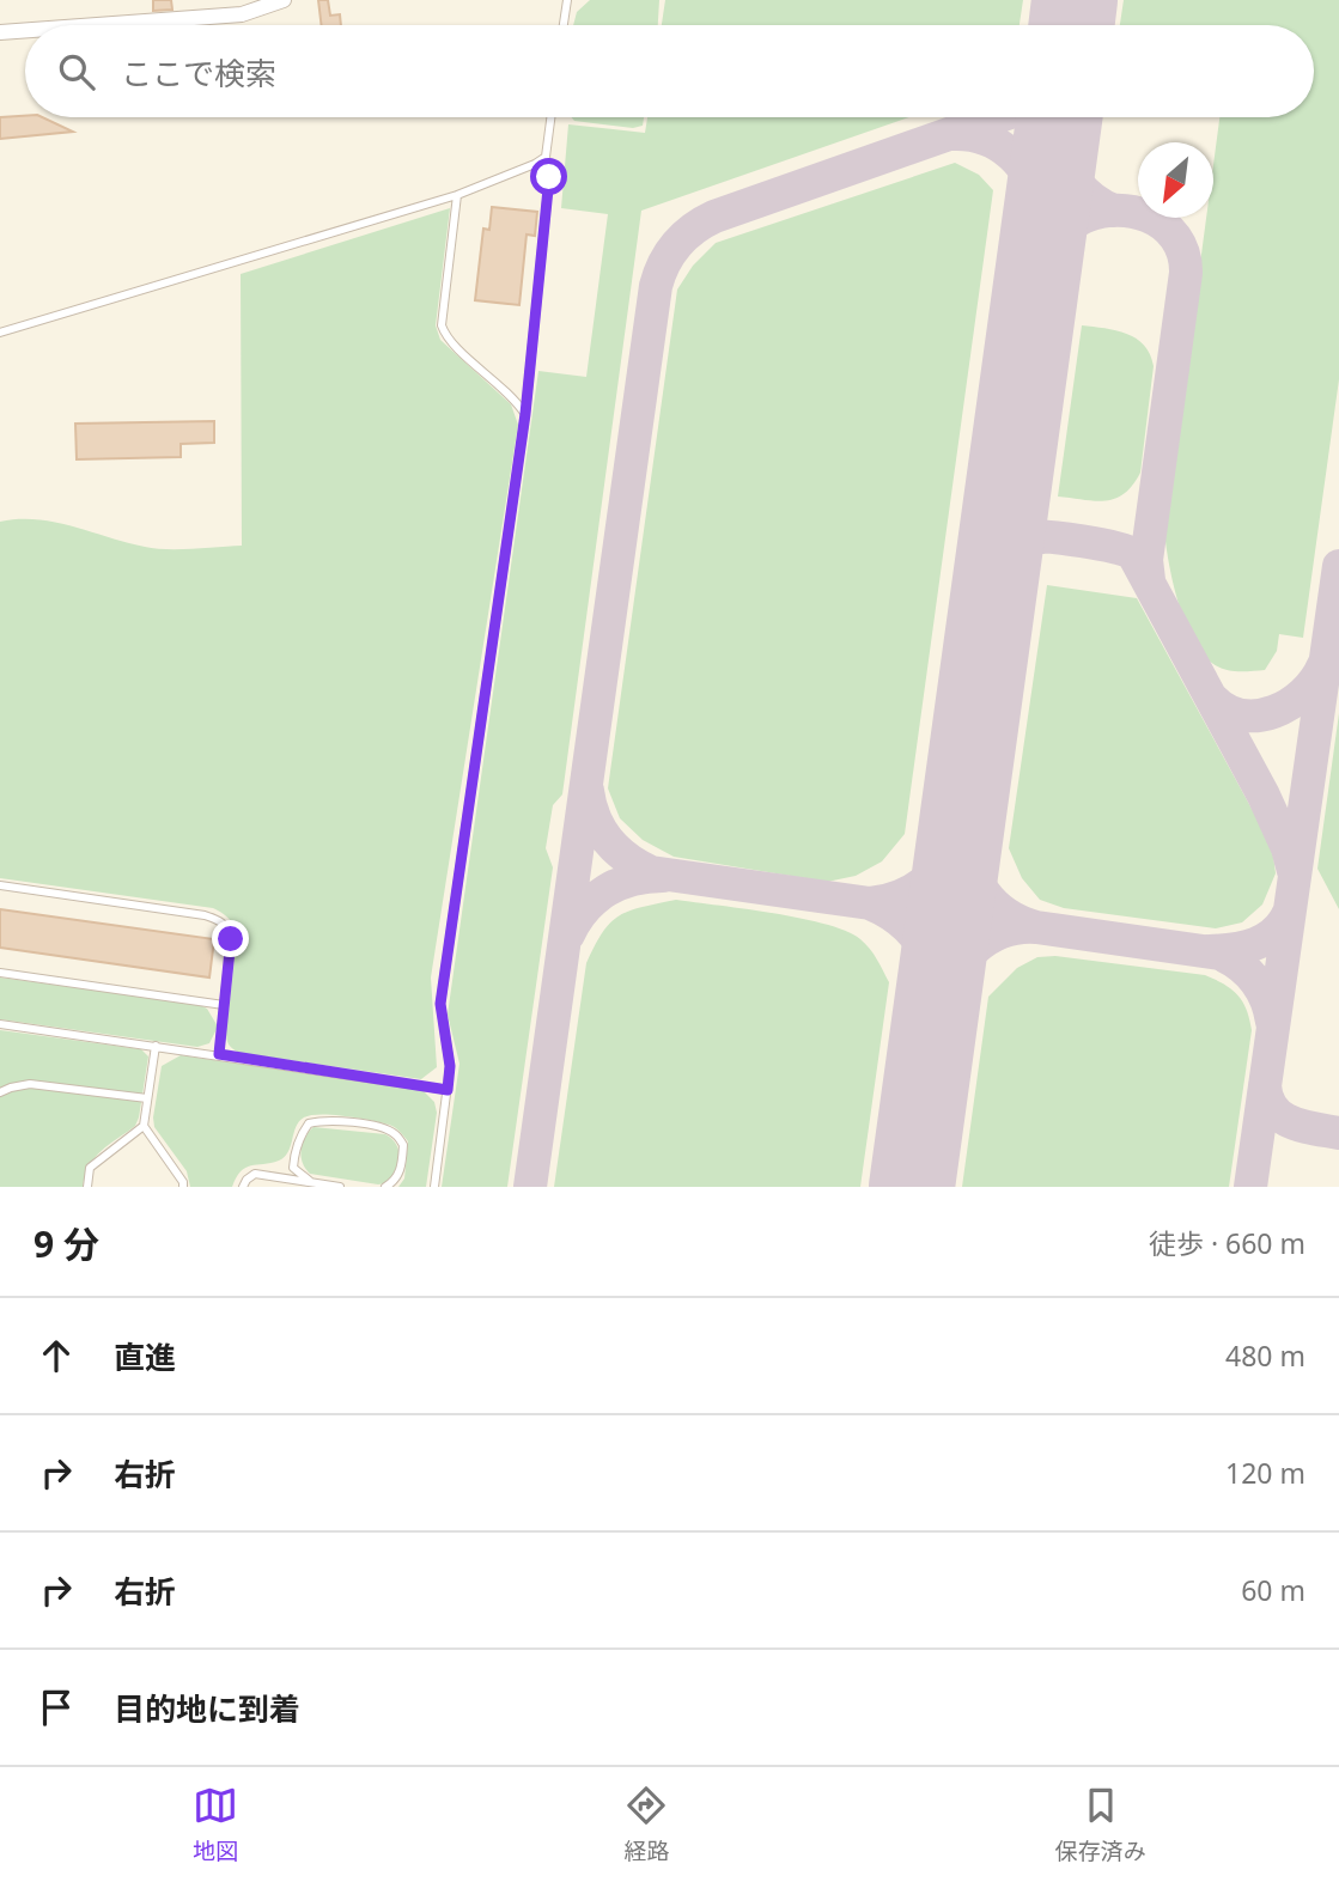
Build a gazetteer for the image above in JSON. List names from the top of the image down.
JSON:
{
  "north": "bottom left",
  "page": {
    "search": "ここで検索",
    "heading": ["9 分", "徒歩 · 660 m"],
    "list": [
      ["直進", "480 m"],
      ["右折", "120 m"],
      ["右折", "60 m"],
      "目的地に到着"
    ],
    "nav": ["地図", "経路", "保存済み"]
  }
}
